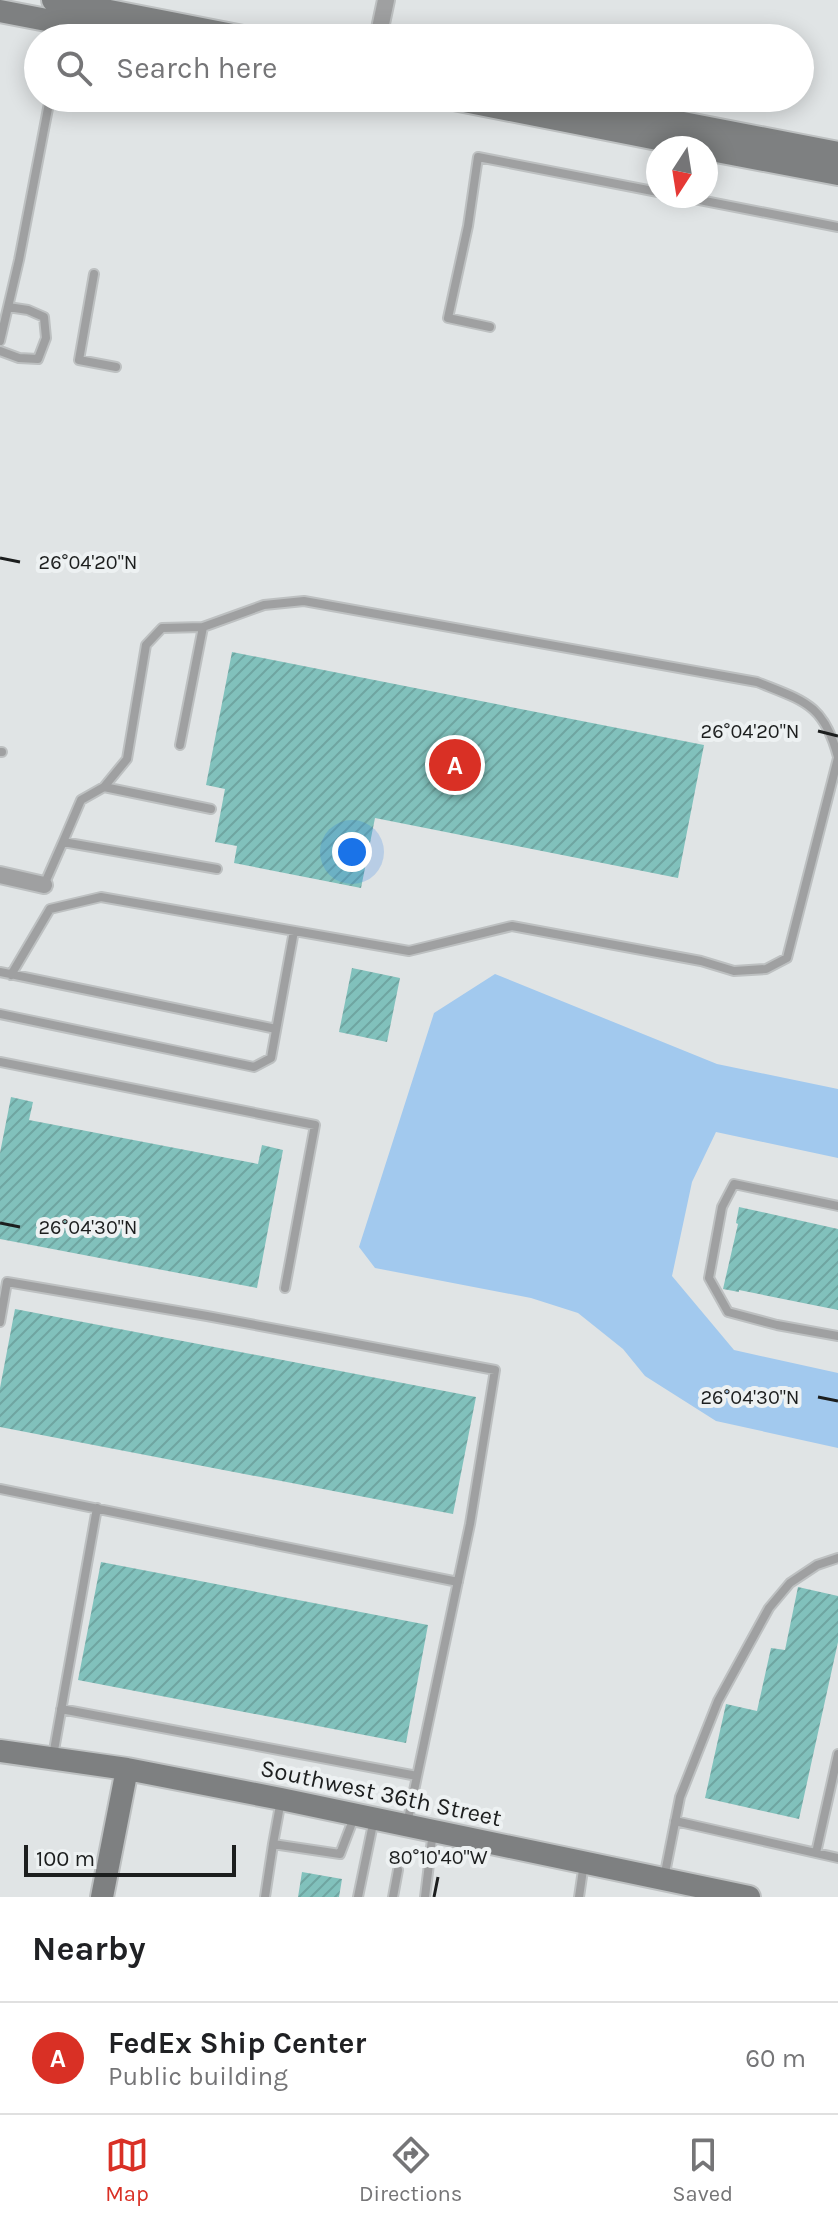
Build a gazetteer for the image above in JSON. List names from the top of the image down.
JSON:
{
  "streets": {
    "street": ["Southwest 36th Street"]
  },
  "scale_bar": "100 m",
  "north": "bottom",
  "page": {
    "search": "Search here",
    "pins": "A",
    "scale": "100 m",
    "heading": "Nearby",
    "list": [
      {
        "mark": "A",
        "name": "FedEx Ship Center",
        "note": "Public building",
        "value": "60 m"
      }
    ],
    "nav": ["Map", "Directions", "Saved"]
  },
  "coordinates": ["26°04'20\"N", "26°04'30\"N", "80°10'40\"W"]
}
